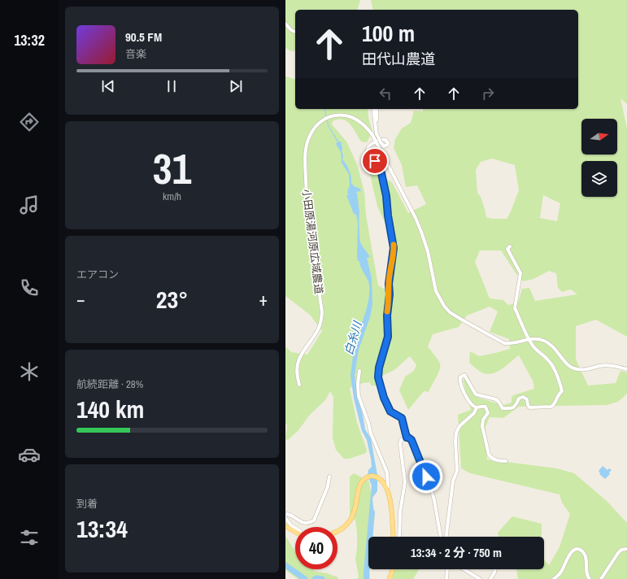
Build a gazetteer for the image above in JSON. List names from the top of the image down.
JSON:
{
  "streets": {
    "street": ["小田原湯河原広域農道"]
  },
  "water": ["白糸川"],
  "north": "right",
  "page": {
    "tabs": "13:32",
    "turn": ["100 m", "田代山農道"],
    "song": ["90.5 FM", "音楽"],
    "tile": [
      ["31", "km/h"],
      "エアコン",
      ["航続距離 · 28%", "140 km"],
      ["到着", "13:34"]
    ],
    "heat": ["−", "23°", "+"],
    "limit": "40",
    "trip": "13:34 · 2 分 · 750 m"
  }
}
